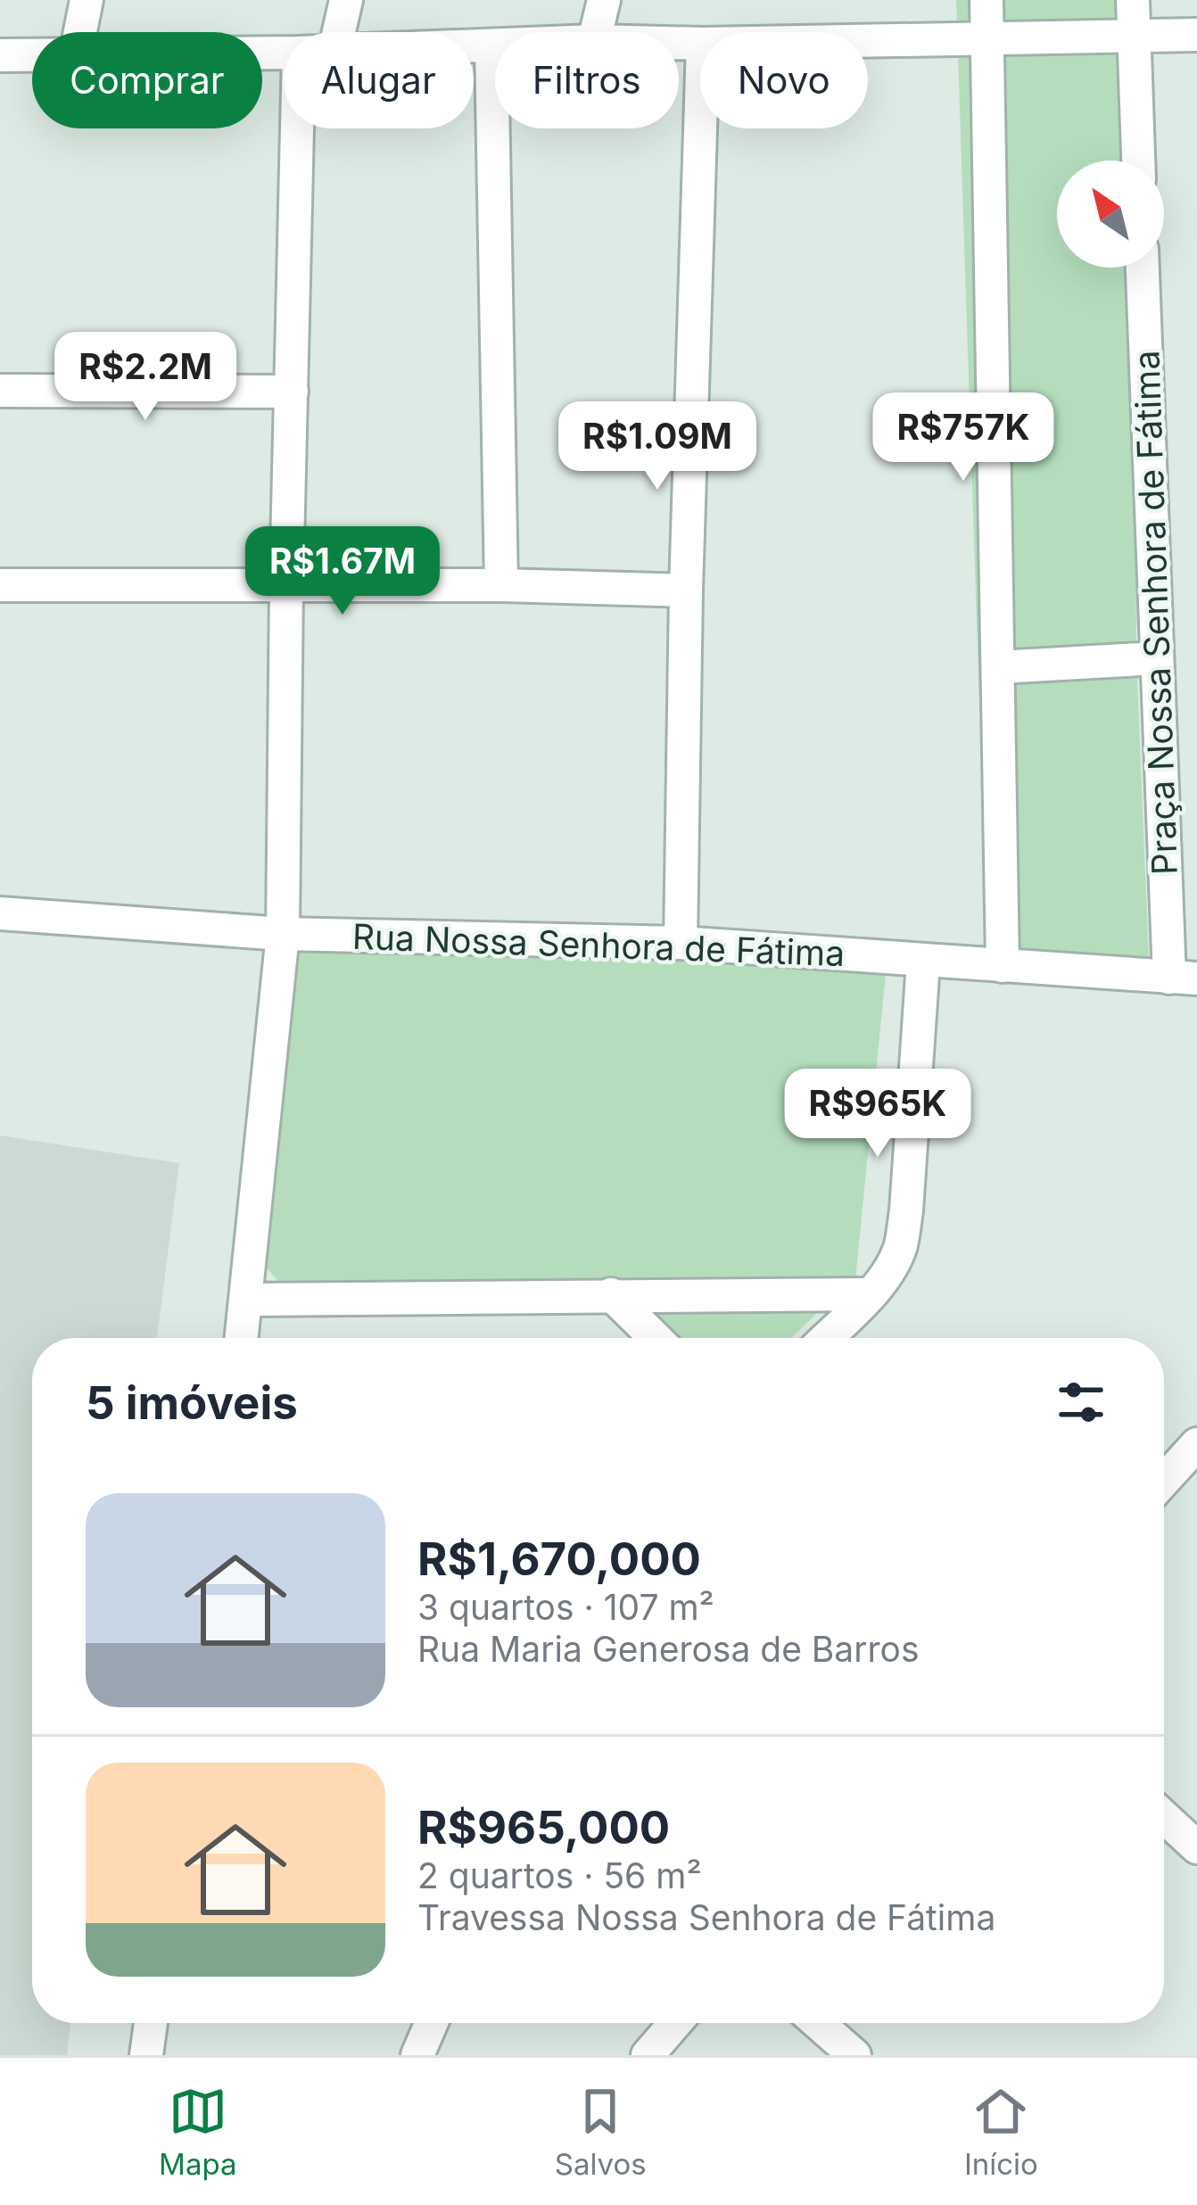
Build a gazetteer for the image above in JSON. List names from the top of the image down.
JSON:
{
  "streets": {
    "street": ["Praça Nossa Senhora de Fátima", "Rua Nossa Senhora de Fátima"]
  },
  "crossings": [
    ["Praça Nossa Senhora de Fátima", "Rua Nossa Senhora de Fátima"]
  ],
  "north": "top left",
  "page": {
    "chip": [
      "Comprar",
      "Alugar",
      "Filtros",
      "Novo"
    ],
    "price": [
      "R$2.2M",
      "R$757K",
      "R$1.09M",
      "R$1.67M",
      "R$965K"
    ],
    "heading": "5 imóveis",
    "list": [
      {
        "name": "R$1,670,000",
        "note": "3 quartos · 107 m² · Rua Maria Generosa de Barros"
      },
      {
        "name": "R$965,000",
        "note": "2 quartos · 56 m² · Travessa Nossa Senhora de Fátima"
      }
    ],
    "tabs": ["Mapa", "Salvos", "Início"]
  }
}
